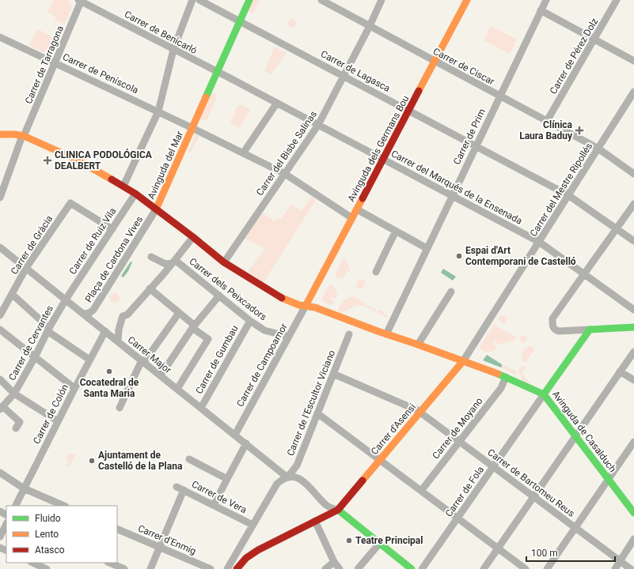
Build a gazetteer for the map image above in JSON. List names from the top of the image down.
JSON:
{
  "streets": {
    "street": [
      "Carrer de Benicarló",
      "Carrer de Pérez Dolz",
      "Carrer de Tarragona",
      "Carrer de Ciscar",
      "Carrer de Lagasca",
      "Carrer de Peníscola",
      "Carrer de Prim",
      "Avinguda dels Germans Bou",
      "Carrer del Bisbe Salinas",
      "Avinguda del Mar",
      "Carrer del Marqués de la Ensenada",
      "Carrer del Mestre Ripollés",
      "Carrer de Ruiz Vila",
      "Carrer de Gràcia",
      "Plaça de Cardona Vives",
      "Carrer dels Peixcadors",
      "Carrer de Cervantes",
      "Carrer Major",
      "Carrer de Gumbau",
      "Carrer de Campoamor",
      "Carrer de l'Escultor Viciano",
      "Carrer de Colón",
      "Carrer de Moyano",
      "Carrer d'Asensi",
      "Avinguda de Casalduch",
      "Carrer de Bartomeu Reus",
      "Carrer de Fola",
      "Carrer de Vera",
      "Carrer d'Enmig"
    ]
  },
  "crossings": [
    ["Carrer de Benicarló", "Carrer de Tarragona"],
    ["Carrer de Benicarló", "Avinguda del Mar"],
    ["Carrer de Benicarló", "Carrer del Marqués de la Ensenada"],
    ["Carrer de Pérez Dolz", "Carrer de Ciscar"],
    ["Carrer de Tarragona", "Carrer de Peníscola"],
    ["Carrer de Tarragona", "Avinguda de Casalduch"],
    ["Carrer de Ciscar", "Carrer de Prim"],
    ["Carrer de Ciscar", "Avinguda dels Germans Bou"],
    ["Carrer de Ciscar", "Carrer del Bisbe Salinas"],
    ["Carrer de Ciscar", "Carrer del Mestre Ripollés"],
    ["Carrer de Lagasca", "Carrer de Prim"],
    ["Carrer de Lagasca", "Avinguda dels Germans Bou"],
    ["Carrer de Lagasca", "Carrer del Bisbe Salinas"],
    ["Carrer de Lagasca", "Avinguda del Mar"],
    ["Carrer de Lagasca", "Carrer del Mestre Ripollés"],
    ["Carrer de Peníscola", "Avinguda del Mar"],
    ["Carrer de Prim", "Carrer del Marqués de la Ensenada"],
    ["Carrer de Prim", "Avinguda de Casalduch"],
    ["Avinguda dels Germans Bou", "Avinguda del Mar"],
    ["Avinguda dels Germans Bou", "Carrer del Marqués de la Ensenada"],
    ["Avinguda dels Germans Bou", "Carrer de Campoamor"],
    ["Avinguda dels Germans Bou", "Avinguda de Casalduch"],
    ["Carrer del Bisbe Salinas", "Avinguda del Mar"],
    ["Carrer del Bisbe Salinas", "Carrer del Marqués de la Ensenada"],
    ["Carrer del Bisbe Salinas", "Avinguda de Casalduch"],
    ["Avinguda del Mar", "Carrer del Marqués de la Ensenada"],
    ["Avinguda del Mar", "Plaça de Cardona Vives"],
    ["Avinguda del Mar", "Avinguda de Casalduch"],
    ["Carrer del Marqués de la Ensenada", "Carrer del Mestre Ripollés"],
    ["Carrer del Mestre Ripollés", "Carrer d'Asensi"],
    ["Carrer del Mestre Ripollés", "Avinguda de Casalduch"],
    ["Carrer de Ruiz Vila", "Carrer de Gràcia"],
    ["Carrer de Ruiz Vila", "Carrer de Cervantes"],
    ["Carrer de Ruiz Vila", "Carrer Major"],
    ["Carrer de Ruiz Vila", "Avinguda de Casalduch"],
    ["Carrer de Gràcia", "Carrer Major"],
    ["Plaça de Cardona Vives", "Carrer Major"],
    ["Plaça de Cardona Vives", "Avinguda de Casalduch"],
    ["Carrer dels Peixcadors", "Carrer de Gumbau"],
    ["Carrer dels Peixcadors", "Carrer de Campoamor"],
    ["Carrer de Cervantes", "Carrer Major"],
    ["Carrer Major", "Carrer de Gumbau"],
    ["Carrer Major", "Carrer de Campoamor"],
    ["Carrer Major", "Carrer de l'Escultor Viciano"],
    ["Carrer Major", "Carrer de Colón"],
    ["Carrer de Campoamor", "Avinguda de Casalduch"],
    ["Carrer de l'Escultor Viciano", "Carrer de Bartomeu Reus"],
    ["Carrer de l'Escultor Viciano", "Carrer de Vera"],
    ["Carrer de Moyano", "Avinguda de Casalduch"],
    ["Carrer de Moyano", "Carrer de Bartomeu Reus"],
    ["Carrer d'Asensi", "Avinguda de Casalduch"],
    ["Carrer d'Asensi", "Carrer de Bartomeu Reus"],
    ["Avinguda de Casalduch", "Carrer de Fola"],
    ["Carrer de Bartomeu Reus", "Carrer de Fola"],
    ["Carrer de Vera", "Carrer d'Enmig"]
  ],
  "places": {
    "health": ["Clínica Laura Baduy", "CLINICA PODOLÓGICA DEALBERT"],
    "other": [
      "Espai d'Art Contemporani de Castelló",
      "Cocatedral de Santa Maria",
      "Ajuntament de Castelló de la Plana",
      "Teatre Principal"
    ]
  },
  "legend": ["Fluido", "Lento", "Atasco"],
  "scale_bar": "100 m"
}
